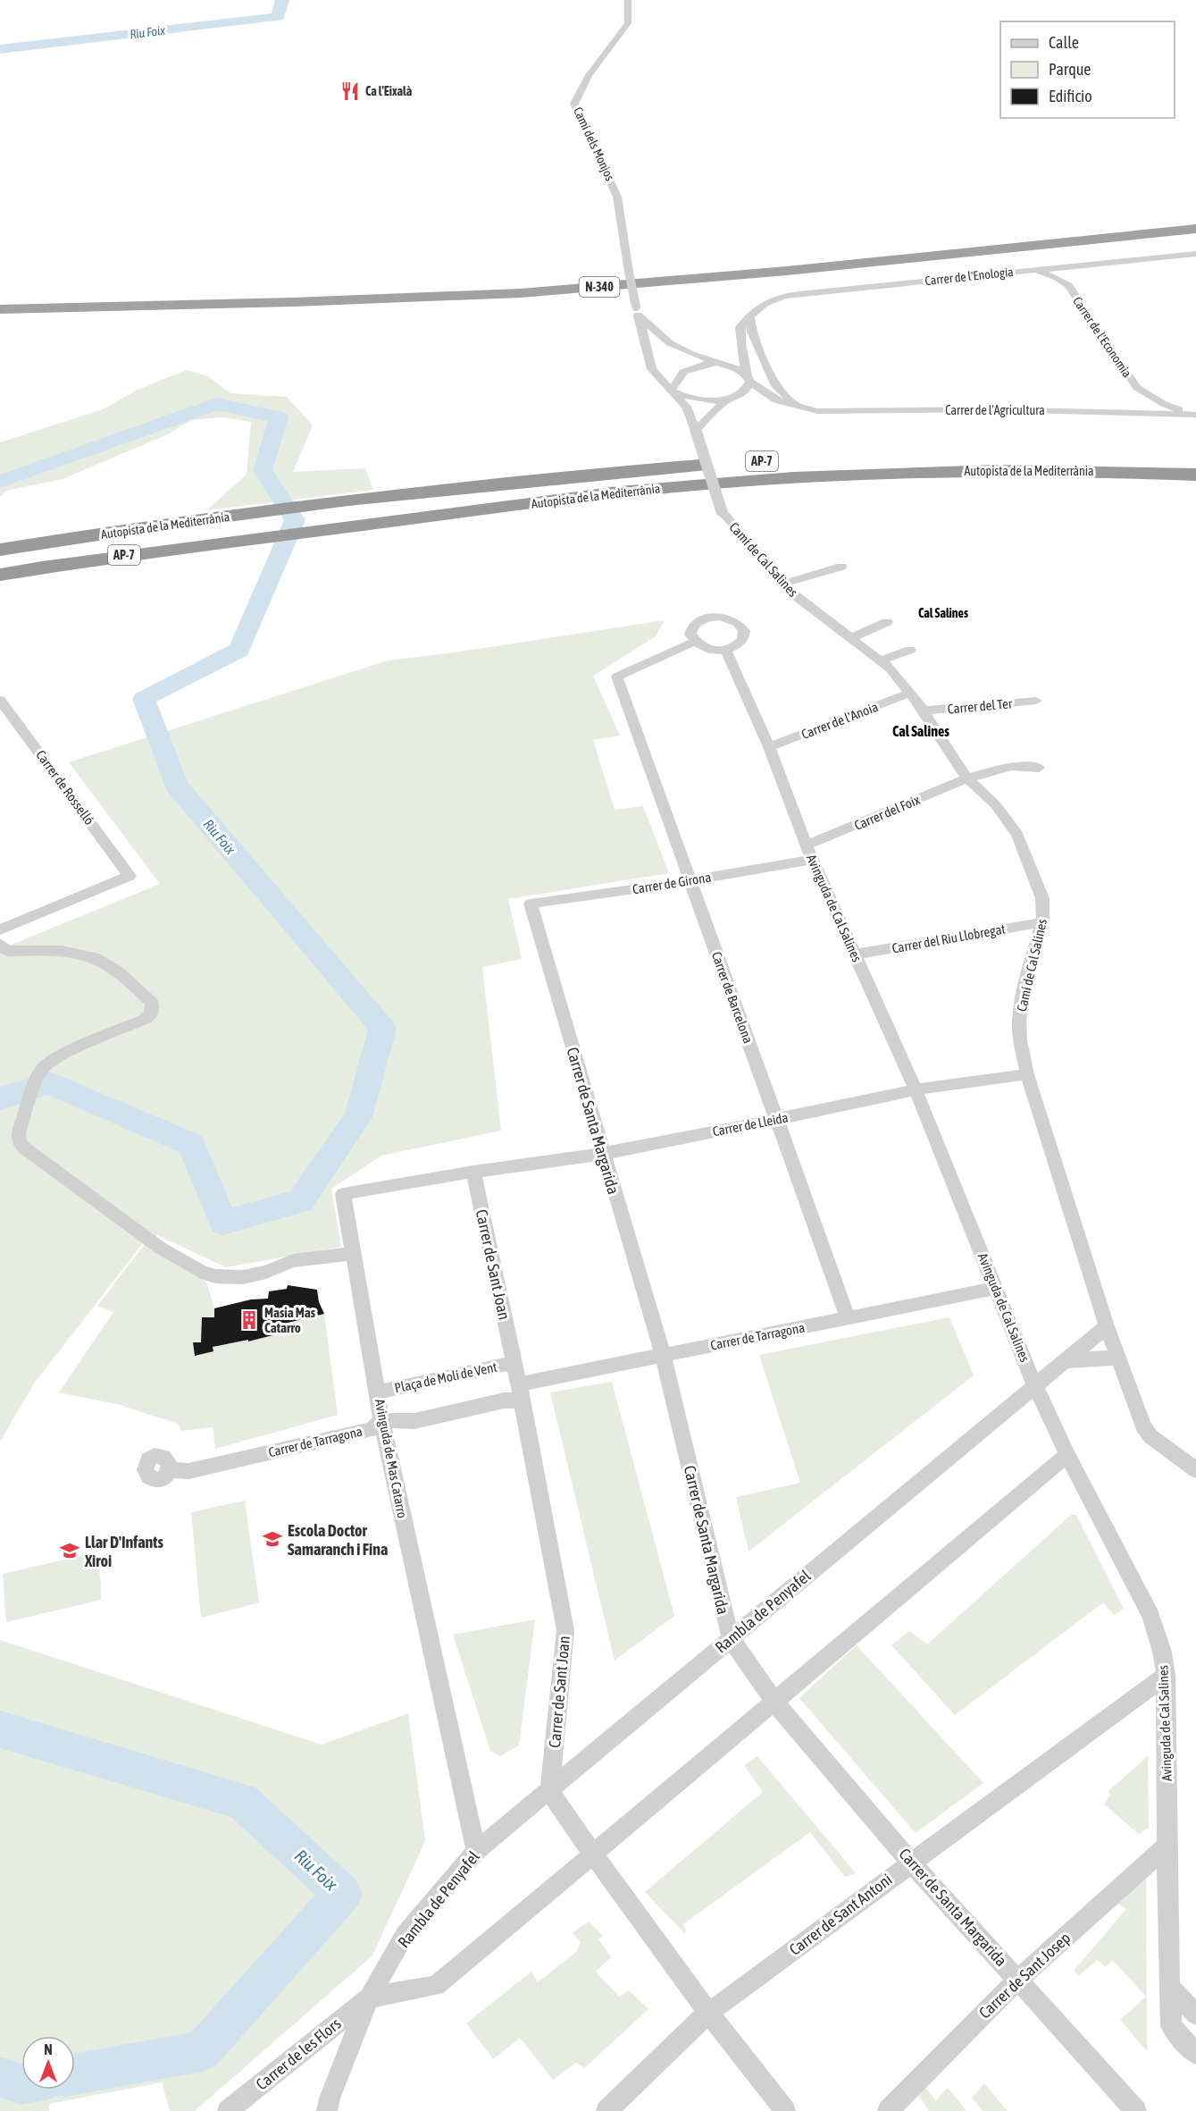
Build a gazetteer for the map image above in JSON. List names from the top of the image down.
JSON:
{
  "streets": {
    "highway": ["N-340", "AP-7", "Autopista de la Mediterrània"],
    "street": [
      "Camí dels Monjos",
      "Carrer de l'Enologia",
      "Carrer de l'Economia",
      "Carrer de l'Agricultura",
      "Camí de Cal Salines",
      "Carrer del Ter",
      "Carrer de l'Anoia",
      "Carrer de Rosselló",
      "Carrer del Foix",
      "Carrer de Girona",
      "Avinguda de Cal Salines",
      "Carrer del Riu Llobregat",
      "Carrer de Barcelona",
      "Carrer de Santa Margarida",
      "Carrer de Lleida",
      "Carrer de Sant Joan",
      "Carrer de Tarragona",
      "Plaça de Molí de Vent",
      "Avinguda de Mas Catarro",
      "Rambla de Penyafel",
      "Carrer de Sant Antoni",
      "Carrer de Sant Josep",
      "Carrer de les Flors"
    ]
  },
  "crossings": [
    ["Camí dels Monjos", "Camí de Cal Salines"],
    ["Carrer de l'Enologia", "Carrer de l'Economia"],
    ["Carrer de l'Economia", "Carrer de l'Agricultura"],
    ["Carrer de l'Agricultura", "Camí de Cal Salines"],
    ["Camí de Cal Salines", "Carrer del Ter"],
    ["Camí de Cal Salines", "Carrer de l'Anoia"],
    ["Camí de Cal Salines", "Carrer del Foix"],
    ["Camí de Cal Salines", "Carrer del Riu Llobregat"],
    ["Camí de Cal Salines", "Carrer de Lleida"],
    ["Camí de Cal Salines", "Rambla de Penyafel"],
    ["Carrer de l'Anoia", "Avinguda de Cal Salines"],
    ["Carrer del Foix", "Avinguda de Cal Salines"],
    ["Carrer de Girona", "Avinguda de Cal Salines"],
    ["Carrer de Girona", "Carrer de Barcelona"],
    ["Carrer de Girona", "Carrer de Santa Margarida"],
    ["Avinguda de Cal Salines", "Carrer del Riu Llobregat"],
    ["Avinguda de Cal Salines", "Carrer de Barcelona"],
    ["Avinguda de Cal Salines", "Carrer de Lleida"],
    ["Avinguda de Cal Salines", "Carrer de Tarragona"],
    ["Avinguda de Cal Salines", "Rambla de Penyafel"],
    ["Avinguda de Cal Salines", "Carrer de Sant Antoni"],
    ["Avinguda de Cal Salines", "Carrer de Sant Josep"],
    ["Carrer de Barcelona", "Carrer de Lleida"],
    ["Carrer de Barcelona", "Carrer de Tarragona"],
    ["Carrer de Santa Margarida", "Carrer de Lleida"],
    ["Carrer de Santa Margarida", "Carrer de Tarragona"],
    ["Carrer de Santa Margarida", "Rambla de Penyafel"],
    ["Carrer de Santa Margarida", "Carrer de Sant Antoni"],
    ["Carrer de Santa Margarida", "Carrer de Sant Josep"],
    ["Carrer de Lleida", "Carrer de Sant Joan"],
    ["Carrer de Lleida", "Avinguda de Mas Catarro"],
    ["Carrer de Sant Joan", "Carrer de Tarragona"],
    ["Carrer de Sant Joan", "Plaça de Molí de Vent"],
    ["Carrer de Sant Joan", "Avinguda de Mas Catarro"],
    ["Carrer de Sant Joan", "Rambla de Penyafel"],
    ["Carrer de Tarragona", "Avinguda de Mas Catarro"],
    ["Plaça de Molí de Vent", "Avinguda de Mas Catarro"],
    ["Avinguda de Mas Catarro", "Rambla de Penyafel"],
    ["Rambla de Penyafel", "Carrer de les Flors"]
  ],
  "districts": ["Cal Salines", "Cal Salines"],
  "water": ["Riu Foix"],
  "places": {
    "restaurant": ["Ca l'Eixalà"],
    "building": ["Masia Mas Catarro"],
    "school or university": ["Escola Doctor Samaranch i Fina", "Llar D'Infants Xiroi"]
  },
  "legend": ["Calle", "Parque", "Edificio"],
  "north": "top"
}
